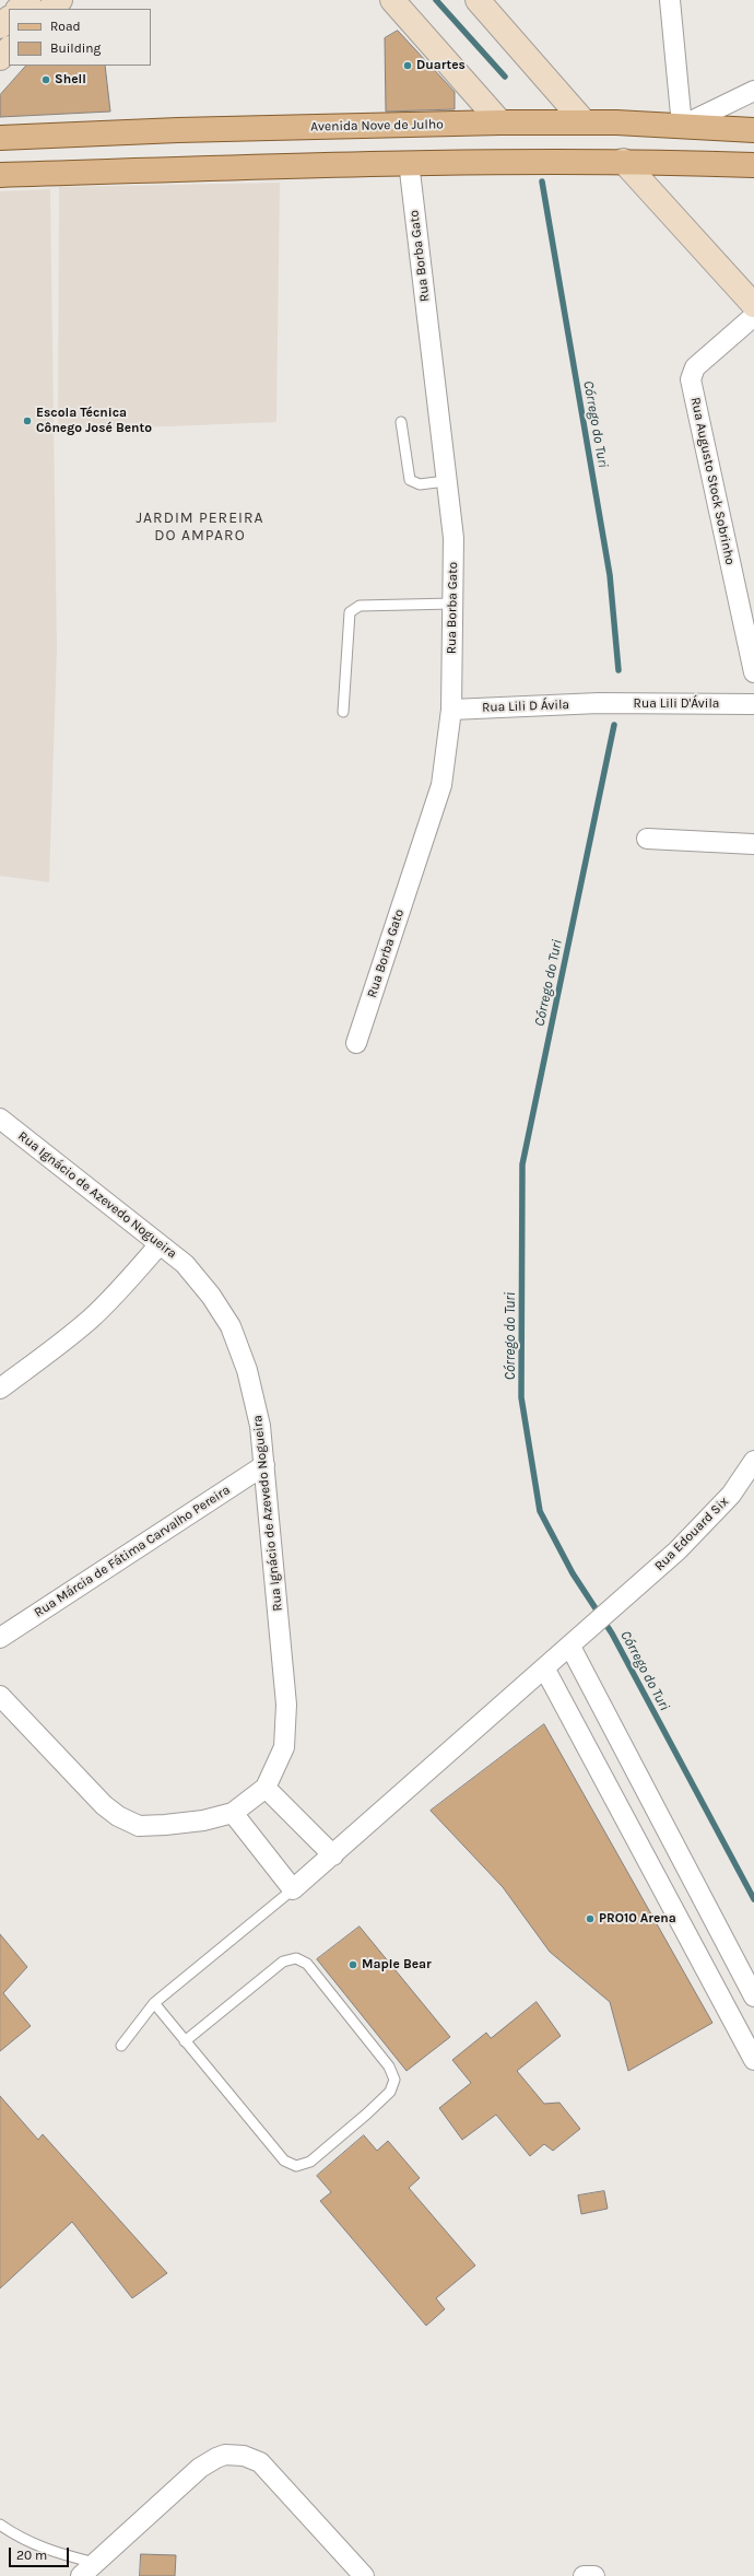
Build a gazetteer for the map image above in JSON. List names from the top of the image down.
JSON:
{
  "streets": {
    "main road": ["Avenida Nove de Julho"],
    "street": [
      "Rua Borba Gato",
      "Rua Augusto Stock Sobrinho",
      "Rua Lili D'Ávila",
      "Rua Lili D Ávila",
      "Rua Ignácio de Azevedo Nogueira",
      "Rua Edouard Six",
      "Rua Márcia de Fátima Carvalho Pereira"
    ]
  },
  "crossings": [
    ["Rua Borba Gato", "Rua Lili D Ávila"],
    ["Rua Lili D'Ávila", "Rua Lili D Ávila"],
    ["Rua Ignácio de Azevedo Nogueira", "Rua Márcia de Fátima Carvalho Pereira"]
  ],
  "districts": ["JARDIM PEREIRA DO AMPARO"],
  "water": ["Córrego do Turi"],
  "places": [
    "Duartes",
    "Shell",
    "Escola Técnica Cônego José Bento",
    "PRO10 Arena",
    "Maple Bear"
  ],
  "legend": ["Road", "Building"],
  "scale_bar": "20 m"
}
